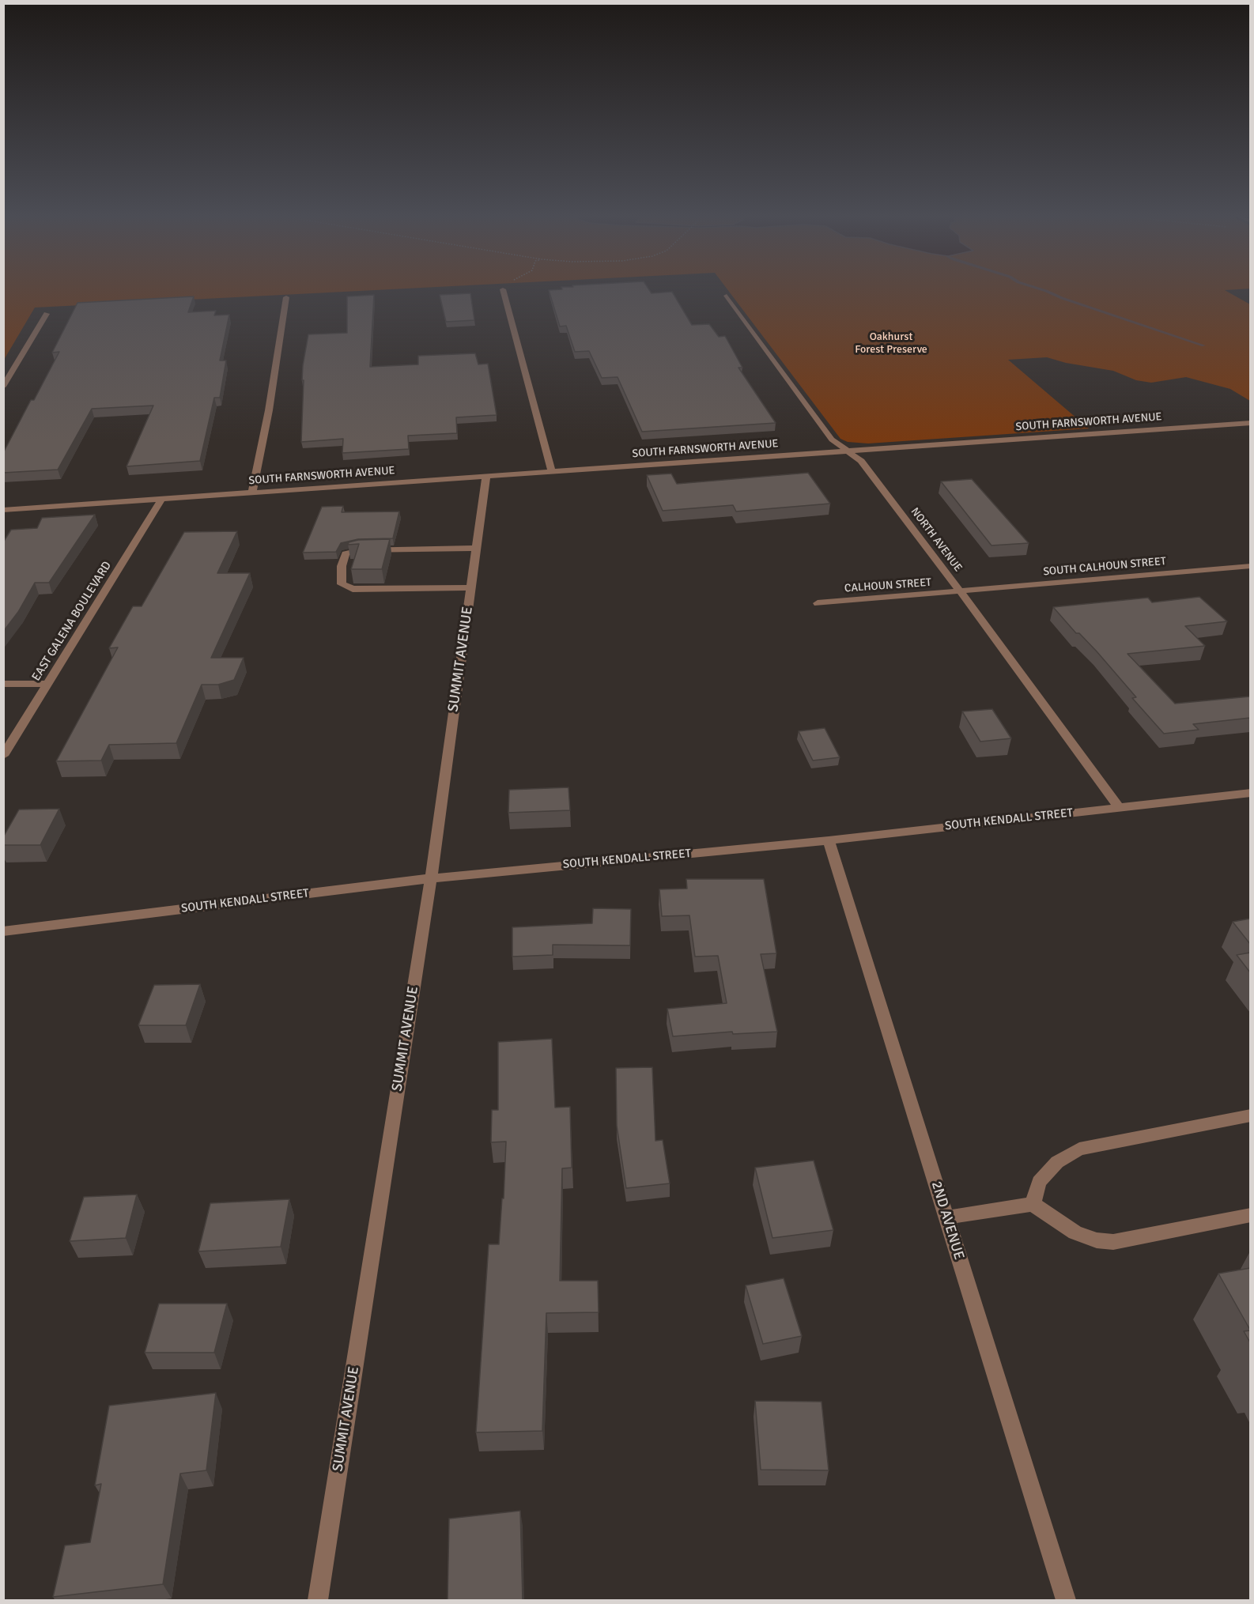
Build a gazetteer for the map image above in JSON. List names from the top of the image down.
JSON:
{
  "streets": {
    "street": [
      "SOUTH FARNSWORTH AVENUE",
      "NORTH AVENUE",
      "SOUTH CALHOUN STREET",
      "CALHOUN STREET",
      "EAST GALENA BOULEVARD",
      "SUMMIT AVENUE",
      "SOUTH KENDALL STREET",
      "2ND AVENUE"
    ]
  },
  "crossings": [
    ["SOUTH FARNSWORTH AVENUE", "NORTH AVENUE"],
    ["SOUTH FARNSWORTH AVENUE", "EAST GALENA BOULEVARD"],
    ["SOUTH FARNSWORTH AVENUE", "SUMMIT AVENUE"],
    ["NORTH AVENUE", "SOUTH CALHOUN STREET"],
    ["NORTH AVENUE", "CALHOUN STREET"],
    ["NORTH AVENUE", "SOUTH KENDALL STREET"],
    ["SOUTH CALHOUN STREET", "CALHOUN STREET"],
    ["SUMMIT AVENUE", "SOUTH KENDALL STREET"],
    ["SOUTH KENDALL STREET", "2ND AVENUE"]
  ],
  "parks": ["Oakhurst Forest Preserve"]
}
